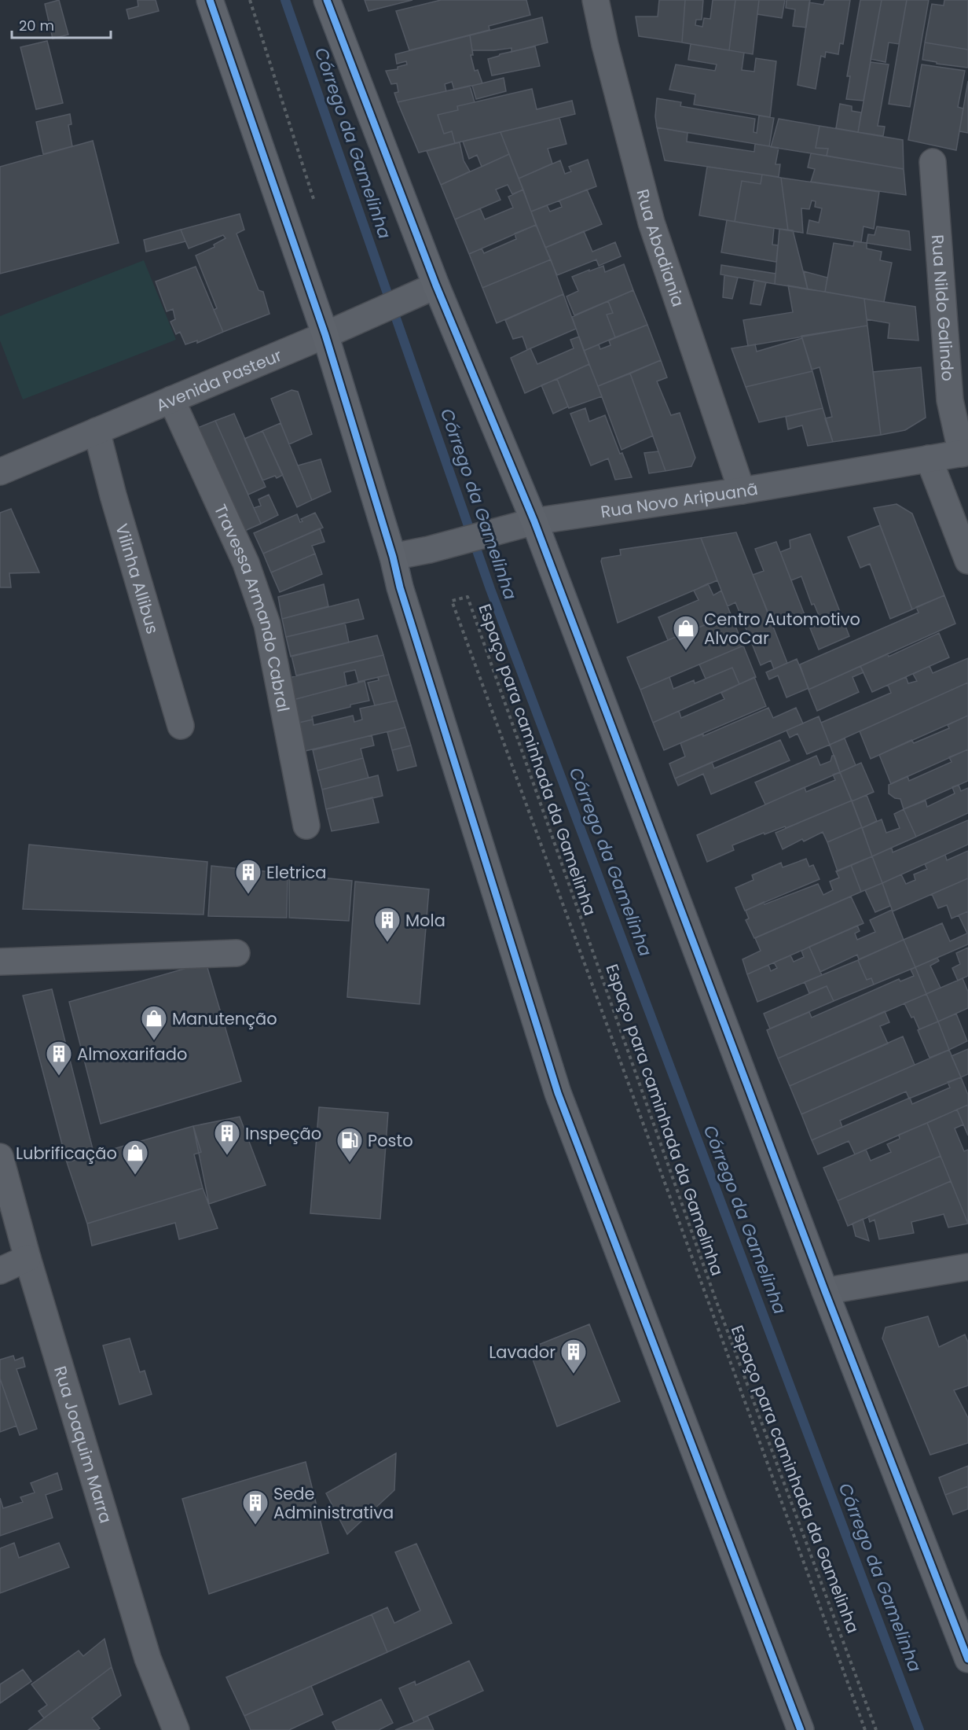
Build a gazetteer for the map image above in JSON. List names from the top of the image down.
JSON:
{
  "streets": {
    "street": [
      "Rua Abadiania",
      "Rua Nildo Galindo",
      "Avenida Pasteur",
      "Rua Novo Aripuanã",
      "Vilinha Allibus",
      "Travessa Armando Cabral",
      "Rua Joaquim Marra"
    ],
    "path": ["Espaço para caminhada da Gamelinha"]
  },
  "crossings": [
    ["Rua Abadiania", "Rua Novo Aripuanã"],
    ["Rua Nildo Galindo", "Rua Novo Aripuanã"],
    ["Avenida Pasteur", "Vilinha Allibus"],
    ["Avenida Pasteur", "Travessa Armando Cabral"]
  ],
  "water": ["Córrego da Gamelinha"],
  "places": {
    "shop": ["Centro Automotivo AlvoCar", "Manutenção", "Lubrificação"],
    "building": [
      "Eletrica",
      "Mola",
      "Almoxarifado",
      "Inspeção",
      "Lavador",
      "Sede Administrativa"
    ],
    "fuel station": ["Posto"]
  },
  "scale_bar": "20 m"
}
